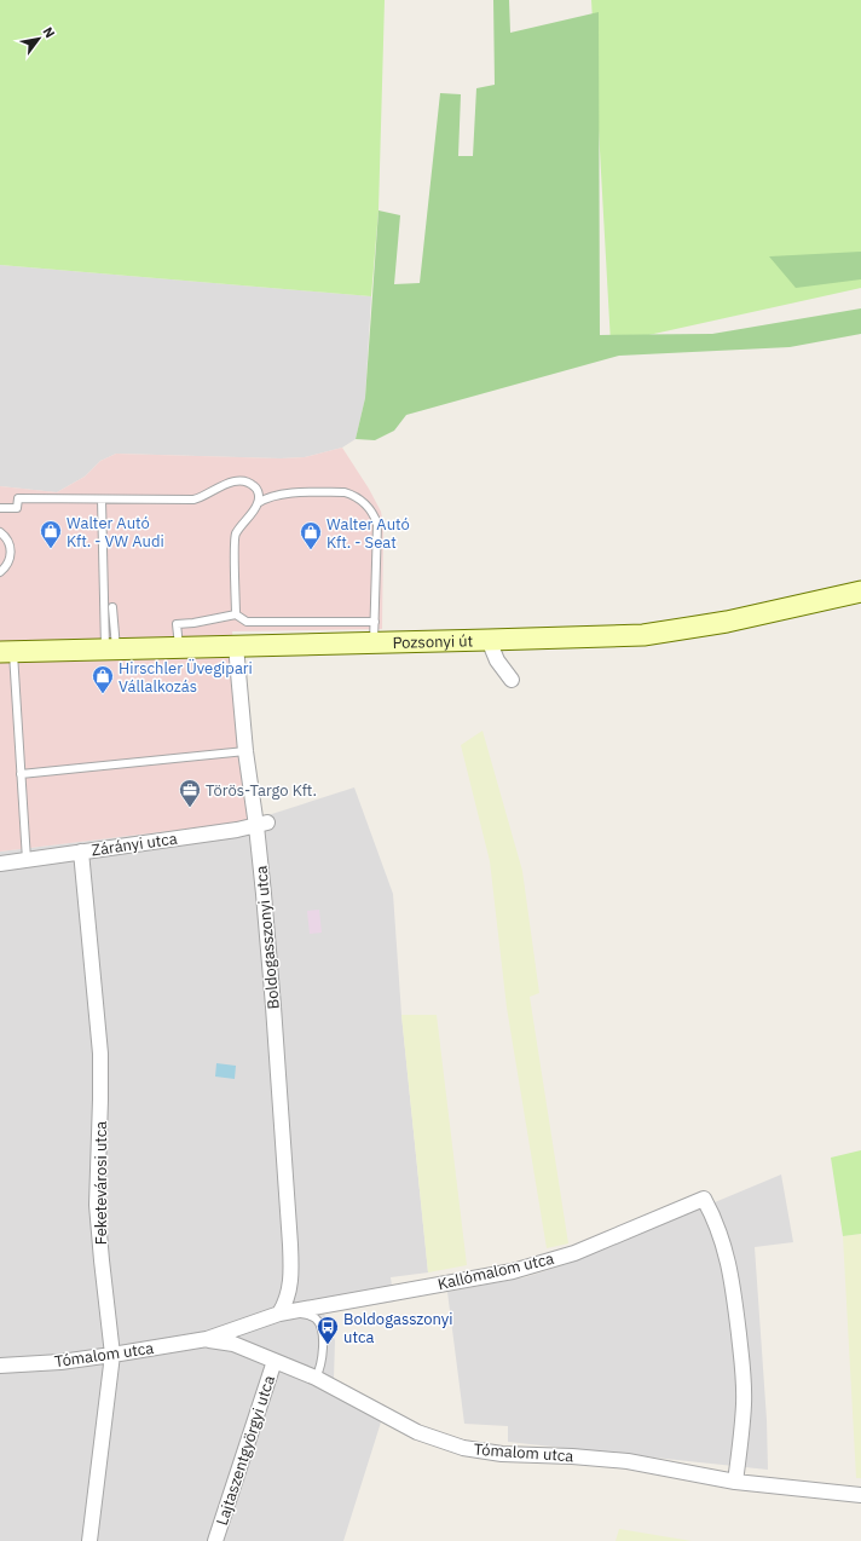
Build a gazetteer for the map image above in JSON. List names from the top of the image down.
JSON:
{
  "streets": {
    "main road": ["Pozsonyi út"],
    "street": [
      "Zárányi utca",
      "Boldogasszonyi utca",
      "Feketevárosi utca",
      "Kallómalom utca",
      "Tómalom utca",
      "Lajtaszentgyörgyi utca"
    ]
  },
  "crossings": [
    ["Pozsonyi út", "Boldogasszonyi utca"],
    ["Zárányi utca", "Boldogasszonyi utca"],
    ["Zárányi utca", "Feketevárosi utca"],
    ["Boldogasszonyi utca", "Kallómalom utca"],
    ["Boldogasszonyi utca", "Tómalom utca"],
    ["Feketevárosi utca", "Tómalom utca"],
    ["Kallómalom utca", "Tómalom utca"],
    ["Tómalom utca", "Lajtaszentgyörgyi utca"]
  ],
  "places": {
    "shop": ["Walter Autó Kft. - VW Audi", "Walter Autó Kft. - Seat", "Hirschler Üvegipari Vállalkozás"],
    "office": ["Törös-Targo Kft."],
    "bus stop": ["Boldogasszonyi utca"]
  },
  "north": "top right"
}
